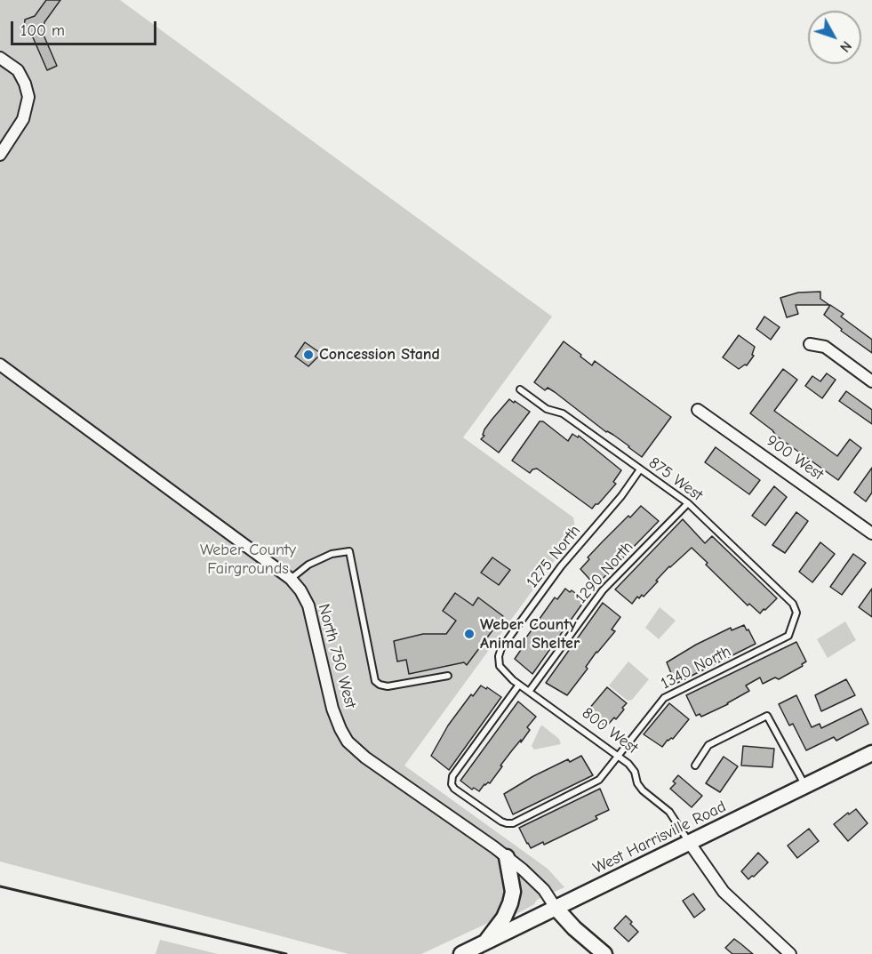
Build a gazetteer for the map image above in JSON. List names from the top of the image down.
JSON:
{
  "streets": {
    "main road": ["West Harrisville Road"],
    "street": ["900 West", "North 750 West", "800 West"],
    "lane": [
      "875 West",
      "1275 North",
      "1290 North",
      "1340 North"
    ]
  },
  "crossings": [
    ["875 West", "1275 North"],
    ["875 West", "1290 North"],
    ["875 West", "1340 North"],
    ["1275 North", "800 West"],
    ["1290 North", "800 West"],
    ["North 750 West", "West Harrisville Road"],
    ["1340 North", "800 West"],
    ["800 West", "West Harrisville Road"]
  ],
  "parks": ["Weber County Fairgrounds"],
  "places": ["Concession Stand", "Weber County Animal Shelter"],
  "scale_bar": "100 m",
  "north": "bottom right"
}
